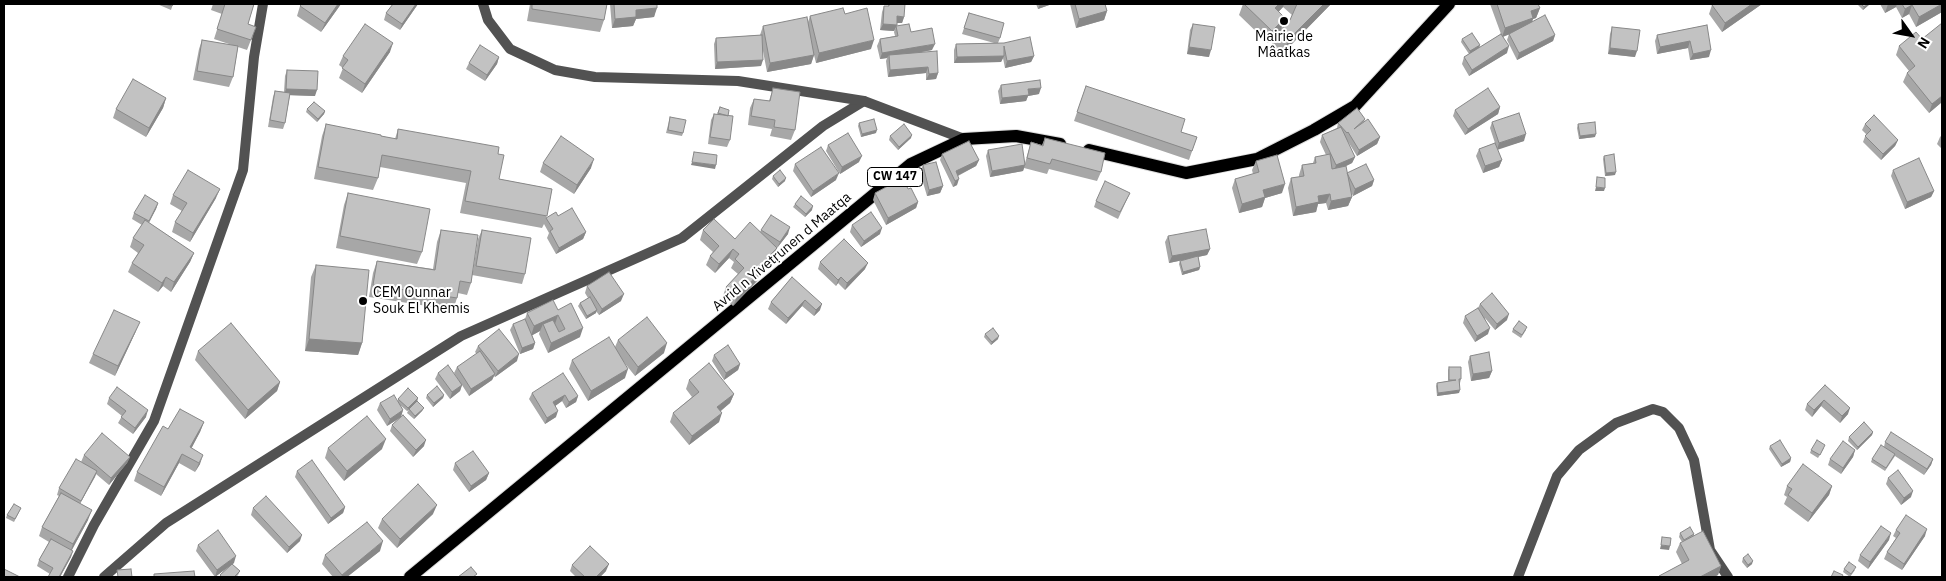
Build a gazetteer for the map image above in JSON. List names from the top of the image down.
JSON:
{
  "streets": {
    "main road": ["CW 147", "Avrid n Yivetṛunen d Maatqa"]
  },
  "places": ["Mairie de Mâatkas", "CEM Ounnar Souk El Khemis"],
  "north": "bottom right"
}
